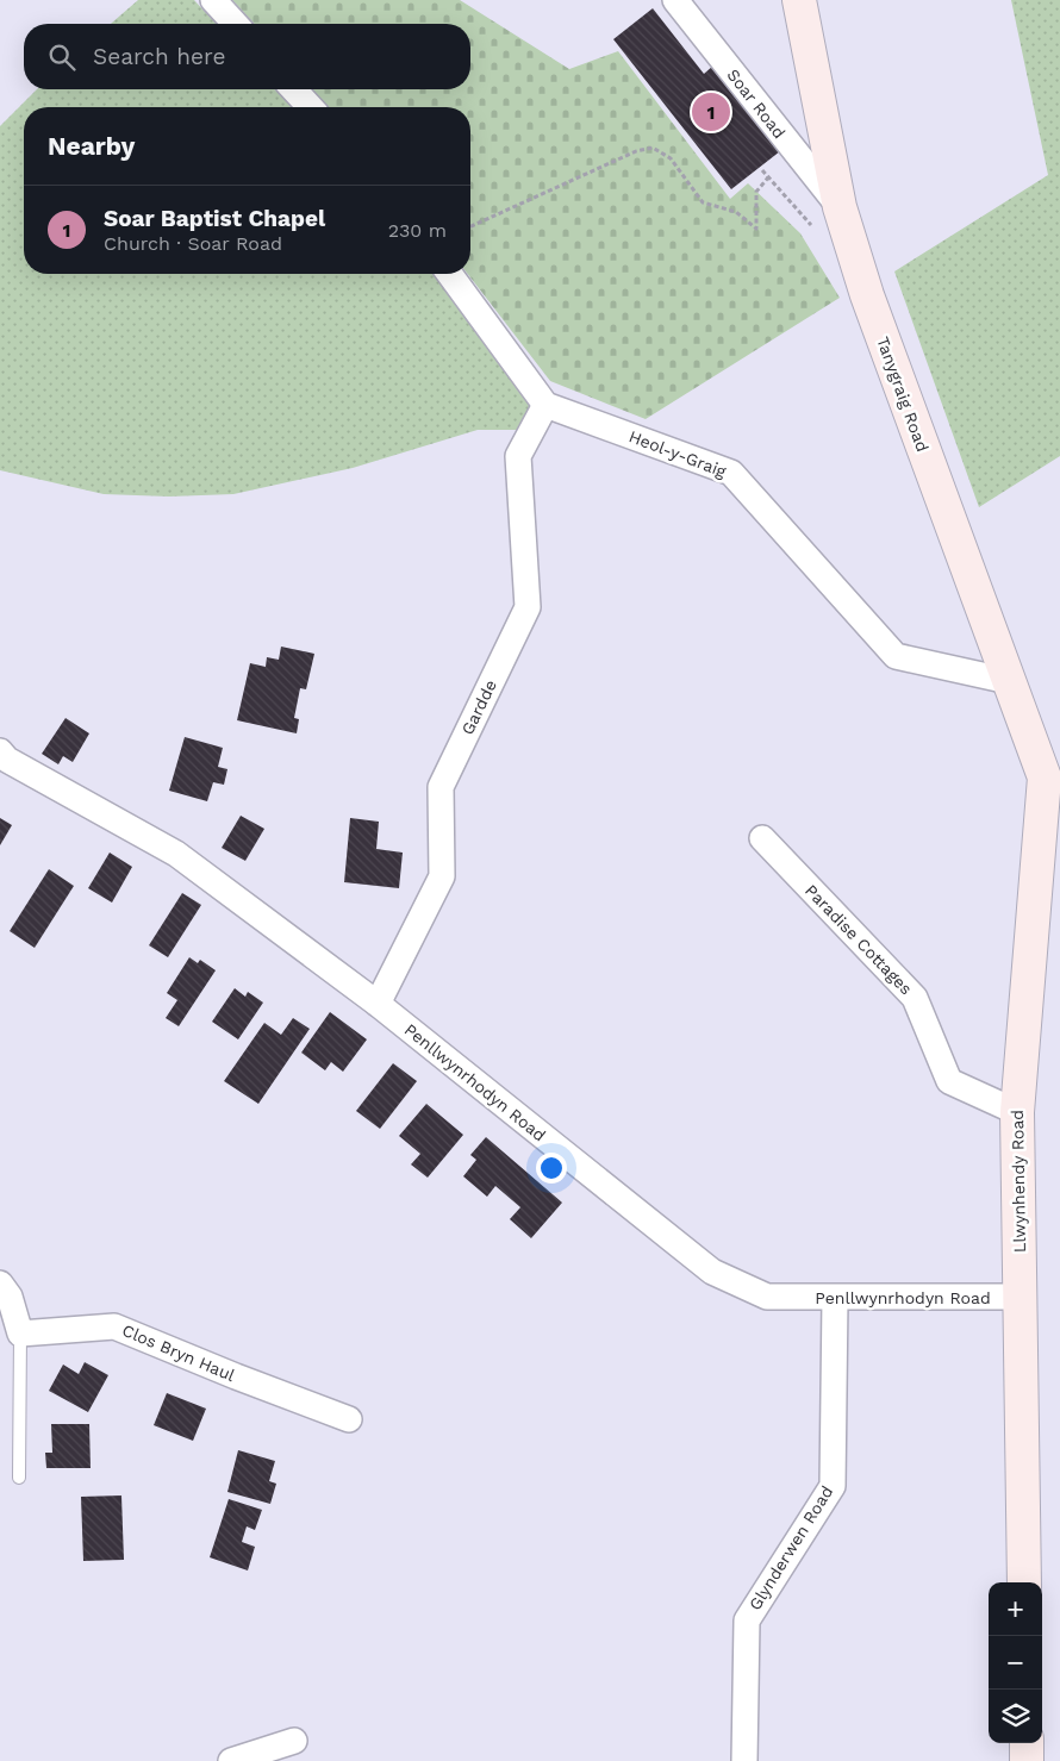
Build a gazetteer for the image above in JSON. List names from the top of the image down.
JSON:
{
  "streets": {
    "main road": ["Tanygraig Road", "Llwynhendy Road"],
    "street": [
      "Soar Road",
      "Heol-y-Graig",
      "Gardde",
      "Paradise Cottages",
      "Penllwynrhodyn Road",
      "Clos Bryn Haul",
      "Glynderwen Road"
    ]
  },
  "crossings": [
    ["Soar Road", "Tanygraig Road"],
    ["Tanygraig Road", "Heol-y-Graig"],
    ["Tanygraig Road", "Llwynhendy Road"],
    ["Heol-y-Graig", "Gardde"],
    ["Gardde", "Penllwynrhodyn Road"],
    ["Paradise Cottages", "Llwynhendy Road"],
    ["Penllwynrhodyn Road", "Llwynhendy Road"],
    ["Penllwynrhodyn Road", "Glynderwen Road"]
  ],
  "page": {
    "search": "Search here",
    "pins": "1",
    "heading": "Nearby",
    "list": [
      {
        "mark": "1",
        "name": "Soar Baptist Chapel",
        "note": "Church · Soar Road",
        "value": "230 m"
      }
    ],
    "map_buttons": ["+", "−"]
  }
}
